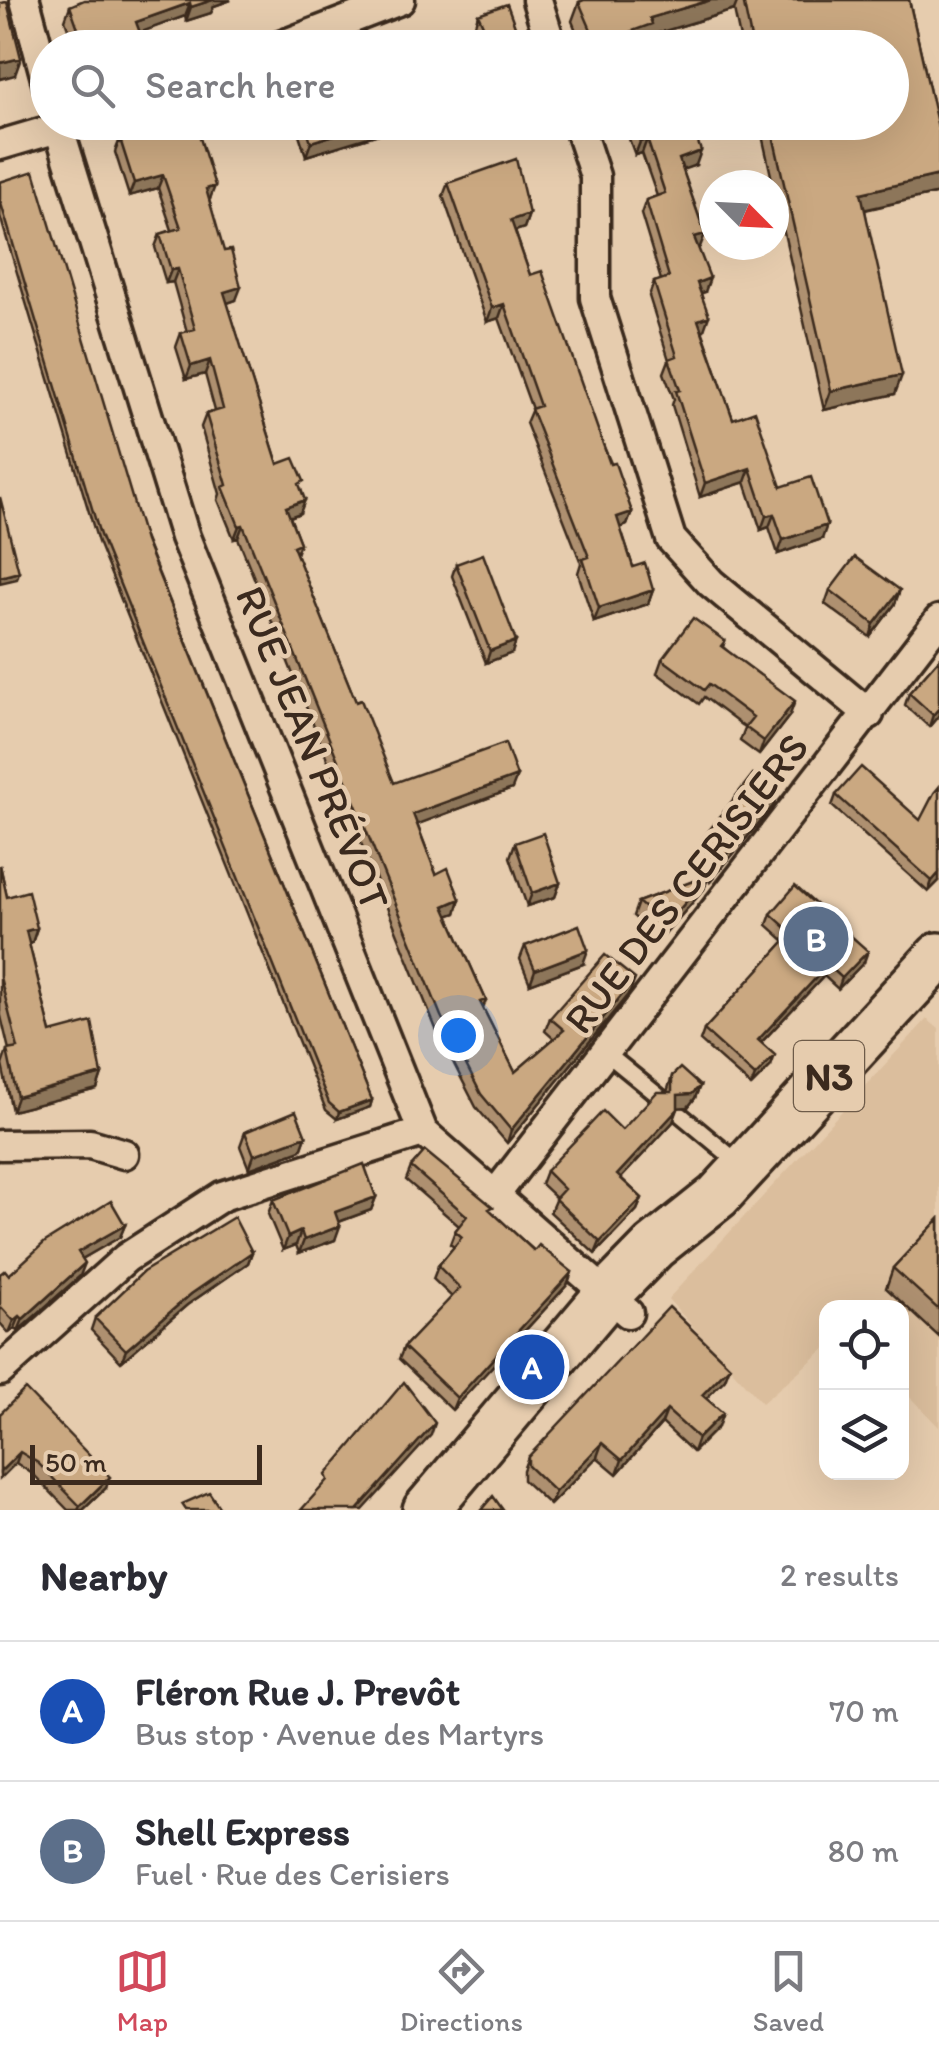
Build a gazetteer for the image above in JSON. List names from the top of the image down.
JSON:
{
  "streets": {
    "main road": ["N3"],
    "street": ["RUE JEAN PRÉVOT", "RUE DES CERISIERS"]
  },
  "crossings": [
    ["RUE JEAN PRÉVOT", "RUE DES CERISIERS"],
    ["RUE JEAN PRÉVOT", "N3"]
  ],
  "scale_bar": "50 m",
  "north": "bottom right",
  "page": {
    "search": "Search here",
    "pins": ["B", "A"],
    "scale": "50 m",
    "heading": ["Nearby", "2 results"],
    "list": [
      {
        "mark": "A",
        "name": "Fléron Rue J. Prevôt",
        "note": "Bus stop · Avenue des Martyrs",
        "value": "70 m"
      },
      {
        "mark": "B",
        "name": "Shell Express",
        "note": "Fuel · Rue des Cerisiers",
        "value": "80 m"
      }
    ],
    "nav": ["Map", "Directions", "Saved"]
  }
}
